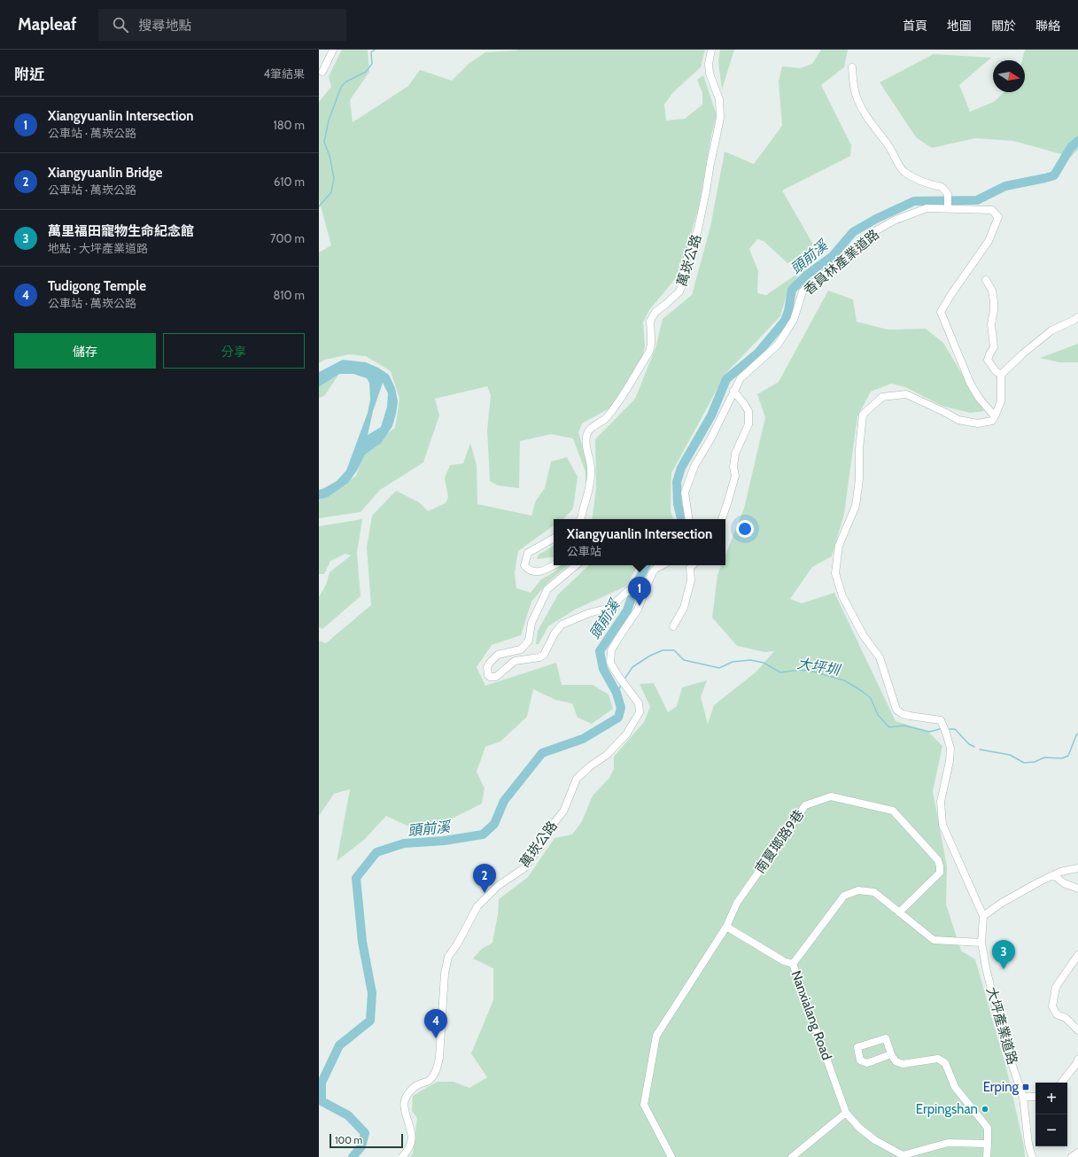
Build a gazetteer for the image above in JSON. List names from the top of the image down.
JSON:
{
  "streets": {
    "street": [
      "萬崁公路",
      "香員林產業道路",
      "南夏瑯路9巷",
      "Nanxialang Road",
      "大坪產業道路"
    ]
  },
  "crossings": [
    ["南夏瑯路9巷", "Nanxialang Road"],
    ["Nanxialang Road", "大坪產業道路"]
  ],
  "water": ["頭前溪", "大坪圳"],
  "places": {
    "transit": ["Erping"],
    "other": ["Erpingshan"]
  },
  "scale_bar": "100 m",
  "north": "right",
  "page": {
    "header": "Mapleaf",
    "search": "搜尋地點",
    "nav": [
      "首頁",
      "地圖",
      "關於",
      "聯絡"
    ],
    "heading": ["附近", "4筆結果"],
    "list": [
      {
        "mark": "1",
        "name": "Xiangyuanlin Intersection",
        "note": "公車站 · 萬崁公路",
        "value": "180 m"
      },
      {
        "mark": "2",
        "name": "Xiangyuanlin Bridge",
        "note": "公車站 · 萬崁公路",
        "value": "610 m"
      },
      {
        "mark": "3",
        "name": "萬里福田寵物生命紀念館",
        "note": "地點 · 大坪產業道路",
        "value": "700 m"
      },
      {
        "mark": "4",
        "name": "Tudigong Temple",
        "note": "公車站 · 萬崁公路",
        "value": "810 m"
      }
    ],
    "buttons": ["儲存", "分享"],
    "popup": ["Xiangyuanlin Intersection", "公車站"],
    "pins": [
      "1",
      "2",
      "3",
      "4"
    ],
    "map_buttons": ["+", "−"],
    "scale": "100 m"
  }
}
